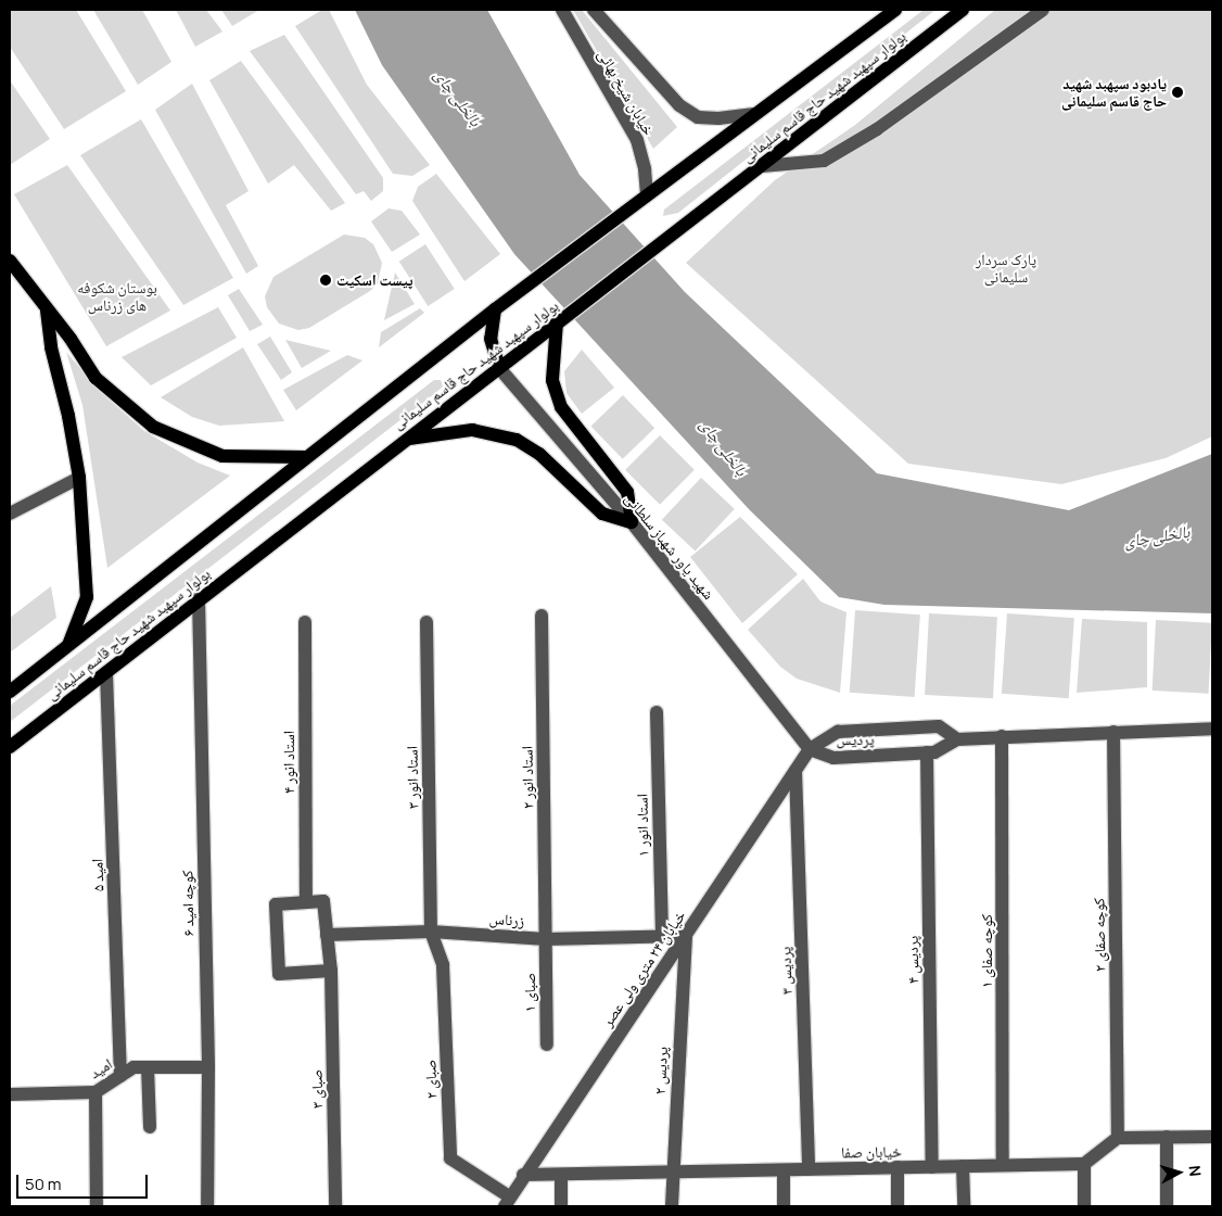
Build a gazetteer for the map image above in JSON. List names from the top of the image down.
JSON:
{
  "streets": {
    "main road": ["بولوار سپهبد شهید حاج قاسم سلیمانی"],
    "street": [
      "خیابان شیخ بهائی",
      "شهید یاور شهباز سلطانی",
      "پردیس",
      "استاد انور ۴",
      "استاد انور ۳",
      "استاد انور ۲",
      "استاد انور ۱",
      "امید ۵",
      "کوچه امید ۶",
      "زرناس",
      "کوچه صفای ۲",
      "کوچه صفای ۱",
      "پردیس ۴",
      "خیابان ۲۴ متری ولی عصر",
      "پردیس ۳",
      "صبای ۱",
      "امید",
      "پردیس ۲",
      "صبای ۲",
      "صبای ۳",
      "خیابان صفا"
    ]
  },
  "crossings": [
    ["خیابان شیخ بهائی", "بولوار سپهبد شهید حاج قاسم سلیمانی"],
    ["بولوار سپهبد شهید حاج قاسم سلیمانی", "شهید یاور شهباز سلطانی"],
    ["بولوار سپهبد شهید حاج قاسم سلیمانی", "امید ۵"],
    ["بولوار سپهبد شهید حاج قاسم سلیمانی", "کوچه امید ۶"],
    ["شهید یاور شهباز سلطانی", "پردیس"],
    ["شهید یاور شهباز سلطانی", "خیابان ۲۴ متری ولی عصر"],
    ["پردیس", "کوچه صفای ۲"],
    ["پردیس", "کوچه صفای ۱"],
    ["پردیس", "پردیس ۴"],
    ["پردیس", "خیابان ۲۴ متری ولی عصر"],
    ["استاد انور ۳", "زرناس"],
    ["استاد انور ۳", "صبای ۲"],
    ["استاد انور ۲", "زرناس"],
    ["استاد انور ۲", "صبای ۱"],
    ["استاد انور ۱", "زرناس"],
    ["امید ۵", "امید"],
    ["کوچه امید ۶", "امید"],
    ["زرناس", "خیابان ۲۴ متری ولی عصر"],
    ["زرناس", "صبای ۱"],
    ["زرناس", "پردیس ۲"],
    ["زرناس", "صبای ۲"],
    ["کوچه صفای ۱", "خیابان صفا"],
    ["پردیس ۴", "خیابان صفا"],
    ["خیابان ۲۴ متری ولی عصر", "پردیس ۳"],
    ["خیابان ۲۴ متری ولی عصر", "پردیس ۲"],
    ["خیابان ۲۴ متری ولی عصر", "صبای ۲"],
    ["خیابان ۲۴ متری ولی عصر", "خیابان صفا"],
    ["پردیس ۳", "خیابان صفا"],
    ["پردیس ۲", "خیابان صفا"]
  ],
  "water": ["بالخلی چای"],
  "parks": ["پارک سردار سلیمانی", "بوستان شکوفه های زرناس"],
  "places": ["یادبود سپهبد شهید حاج قاسم سلیمانی", "پیست اسکیت"],
  "scale_bar": "50 m",
  "north": "right"
}
